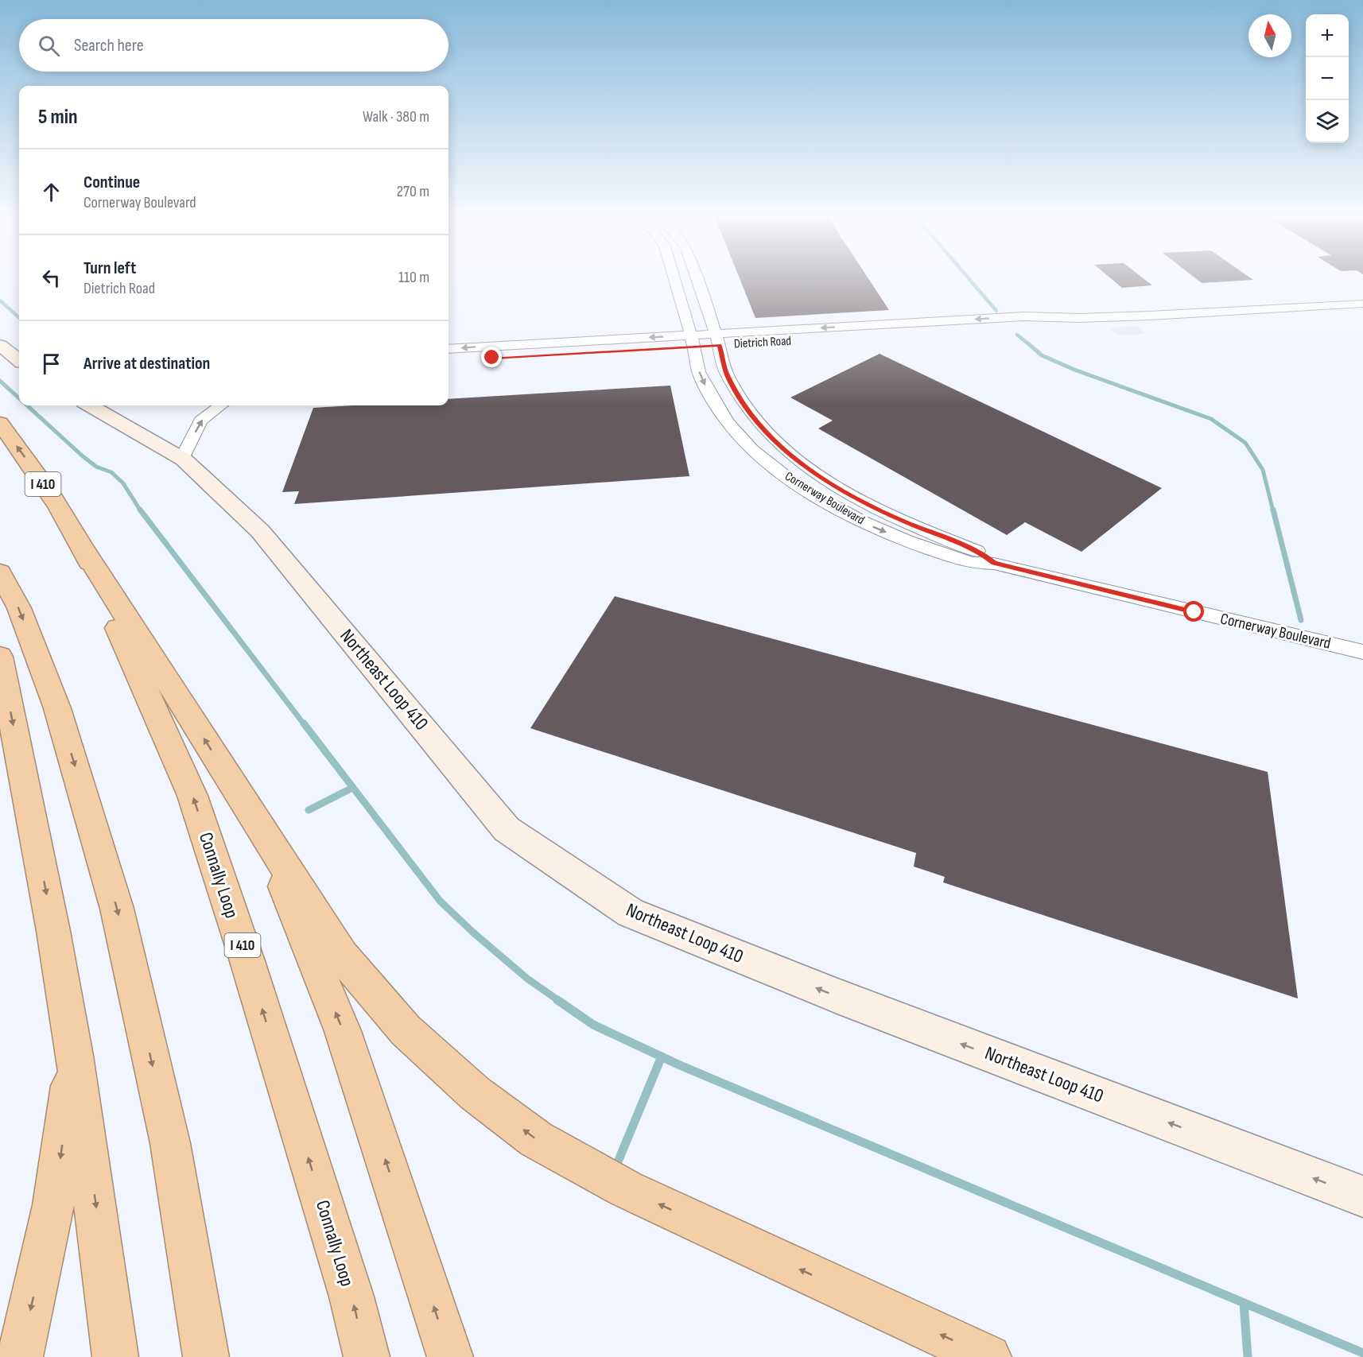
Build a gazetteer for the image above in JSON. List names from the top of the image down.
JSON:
{
  "streets": {
    "highway": ["I 410", "Connally Loop"],
    "main road": ["Northeast Loop 410"],
    "street": ["Dietrich Road", "Cornerway Boulevard"]
  },
  "crossings": [
    ["Dietrich Road", "Cornerway Boulevard"]
  ],
  "one_way": ["Northeast Loop 410"],
  "north": "top",
  "page": {
    "map_buttons": ["+", "−"],
    "search": "Search here",
    "heading": ["5 min", "Walk · 380 m"],
    "list": [
      ["Continue", "Cornerway Boulevard", "270 m"],
      ["Turn left", "Dietrich Road", "110 m"],
      "Arrive at destination"
    ]
  }
}
